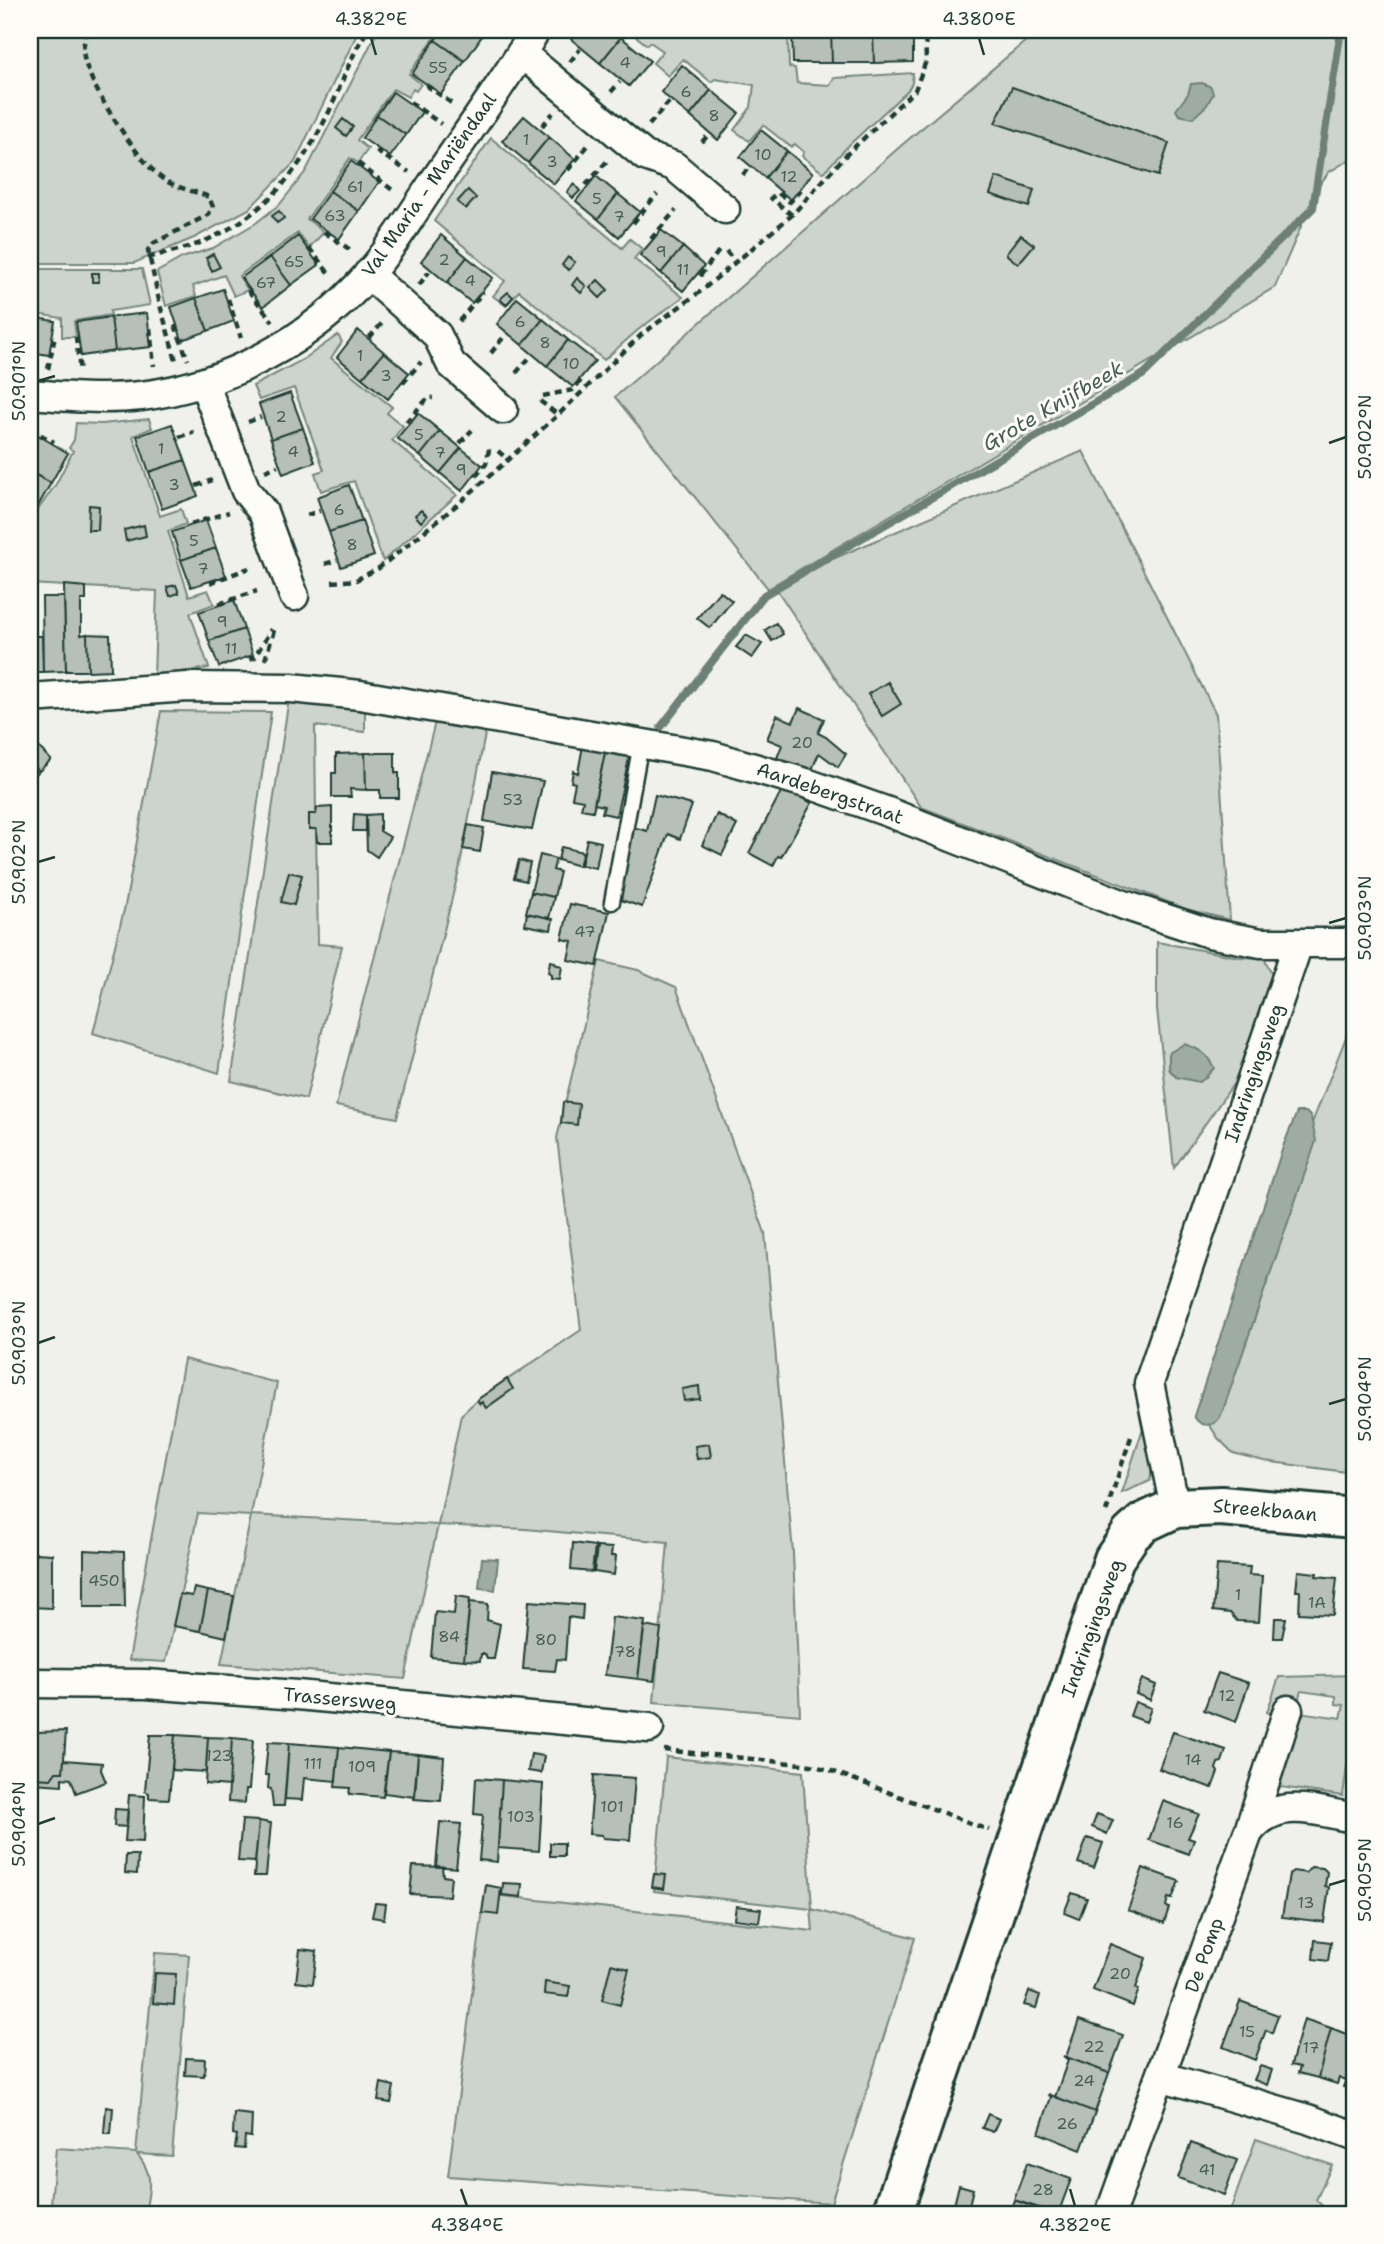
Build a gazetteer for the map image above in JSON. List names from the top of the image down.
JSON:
{
  "streets": {
    "street": [
      "Val Maria - Mariëndaal",
      "Aardebergstraat",
      "Indringingsweg",
      "Streekbaan",
      "Trassersweg",
      "De Pomp"
    ]
  },
  "crossings": [
    ["Aardebergstraat", "Indringingsweg"],
    ["Indringingsweg", "Streekbaan"]
  ],
  "water": ["Grote Knijfbeek"],
  "house_numbers": [
    "4",
    "55",
    "6",
    "8",
    "1",
    "10",
    "3",
    "12",
    "61",
    "5",
    "63",
    "7",
    "9",
    "2",
    "65",
    "11",
    "4",
    "67",
    "6",
    "8",
    "1",
    "10",
    "3",
    "2",
    "5",
    "1",
    "4",
    "7",
    "9",
    "3",
    "6",
    "5",
    "8",
    "7",
    "9",
    "11",
    "20",
    "53",
    "47",
    "450",
    "1",
    "1A",
    "84",
    "80",
    "78",
    "12",
    "123",
    "14",
    "111",
    "109",
    "101",
    "103",
    "16",
    "13",
    "20",
    "15",
    "22",
    "17",
    "24",
    "26",
    "41",
    "28"
  ],
  "coordinates": [
    "4.382°E",
    "4.380°E",
    "50.901°N",
    "50.902°N",
    "50.903°N",
    "50.904°N",
    "50.905°N",
    "4.384°E"
  ]
}
